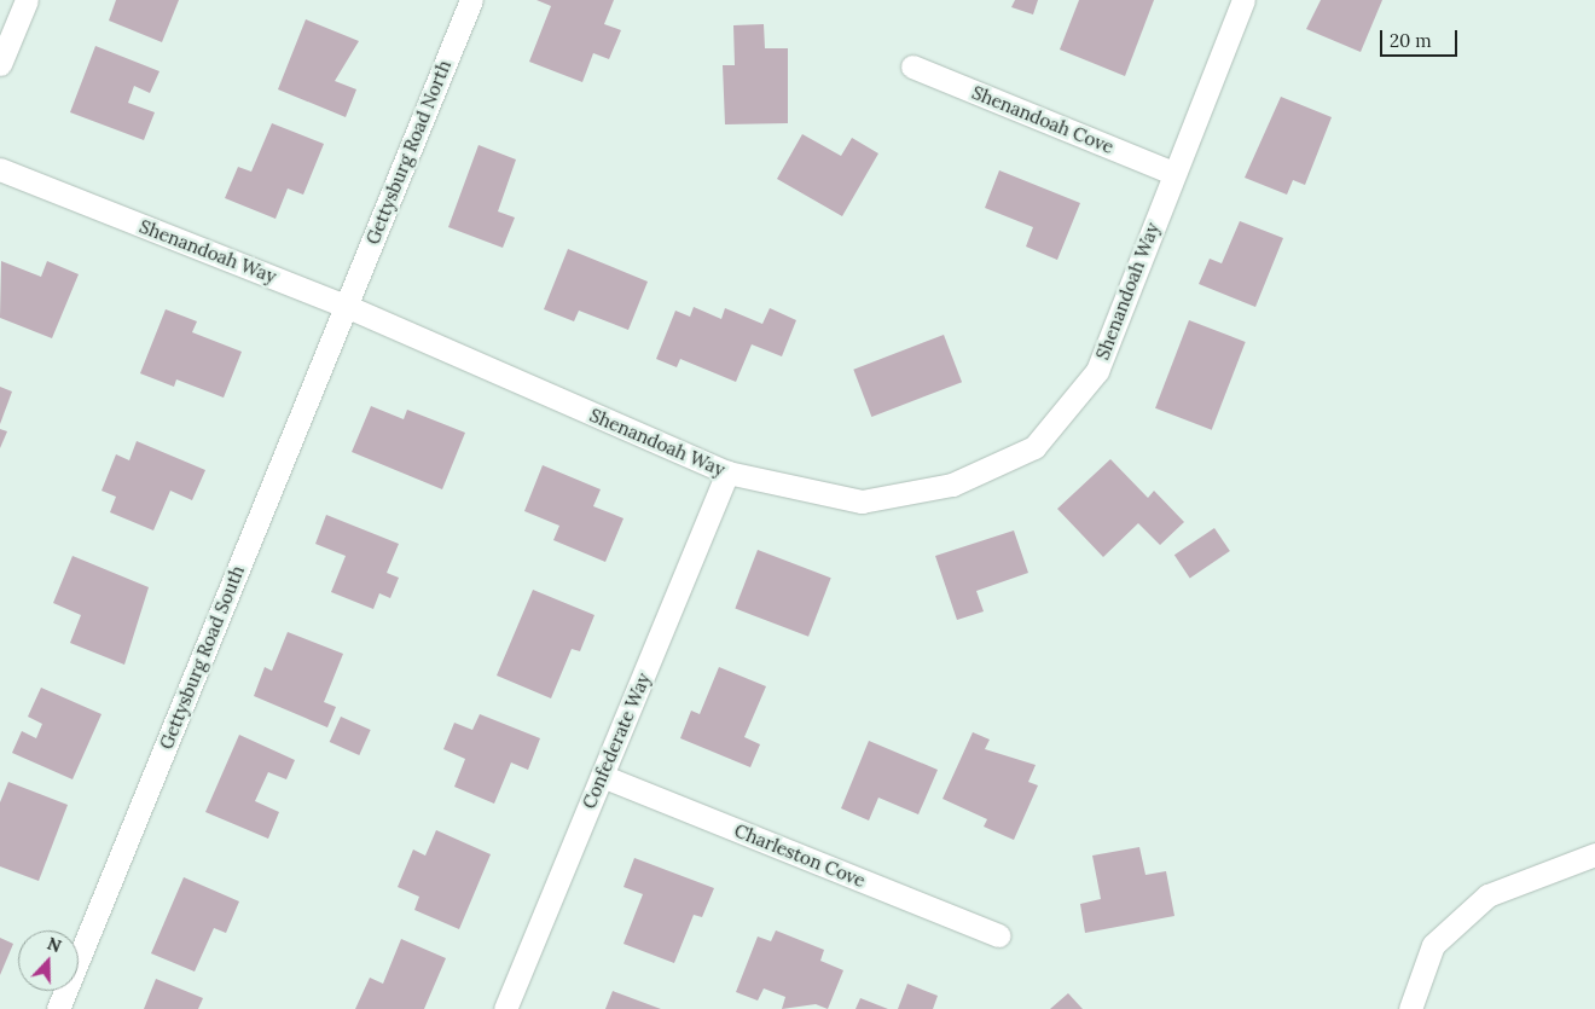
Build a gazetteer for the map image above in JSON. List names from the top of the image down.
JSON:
{
  "streets": {
    "street": [
      "Shenandoah Cove",
      "Gettysburg Road North",
      "Shenandoah Way",
      "Gettysburg Road South",
      "Confederate Way",
      "Charleston Cove"
    ]
  },
  "crossings": [
    ["Shenandoah Cove", "Shenandoah Way"],
    ["Gettysburg Road North", "Shenandoah Way"],
    ["Gettysburg Road North", "Gettysburg Road South"],
    ["Shenandoah Way", "Gettysburg Road South"],
    ["Shenandoah Way", "Confederate Way"],
    ["Confederate Way", "Charleston Cove"]
  ],
  "scale_bar": "20 m",
  "north": "top"
}
